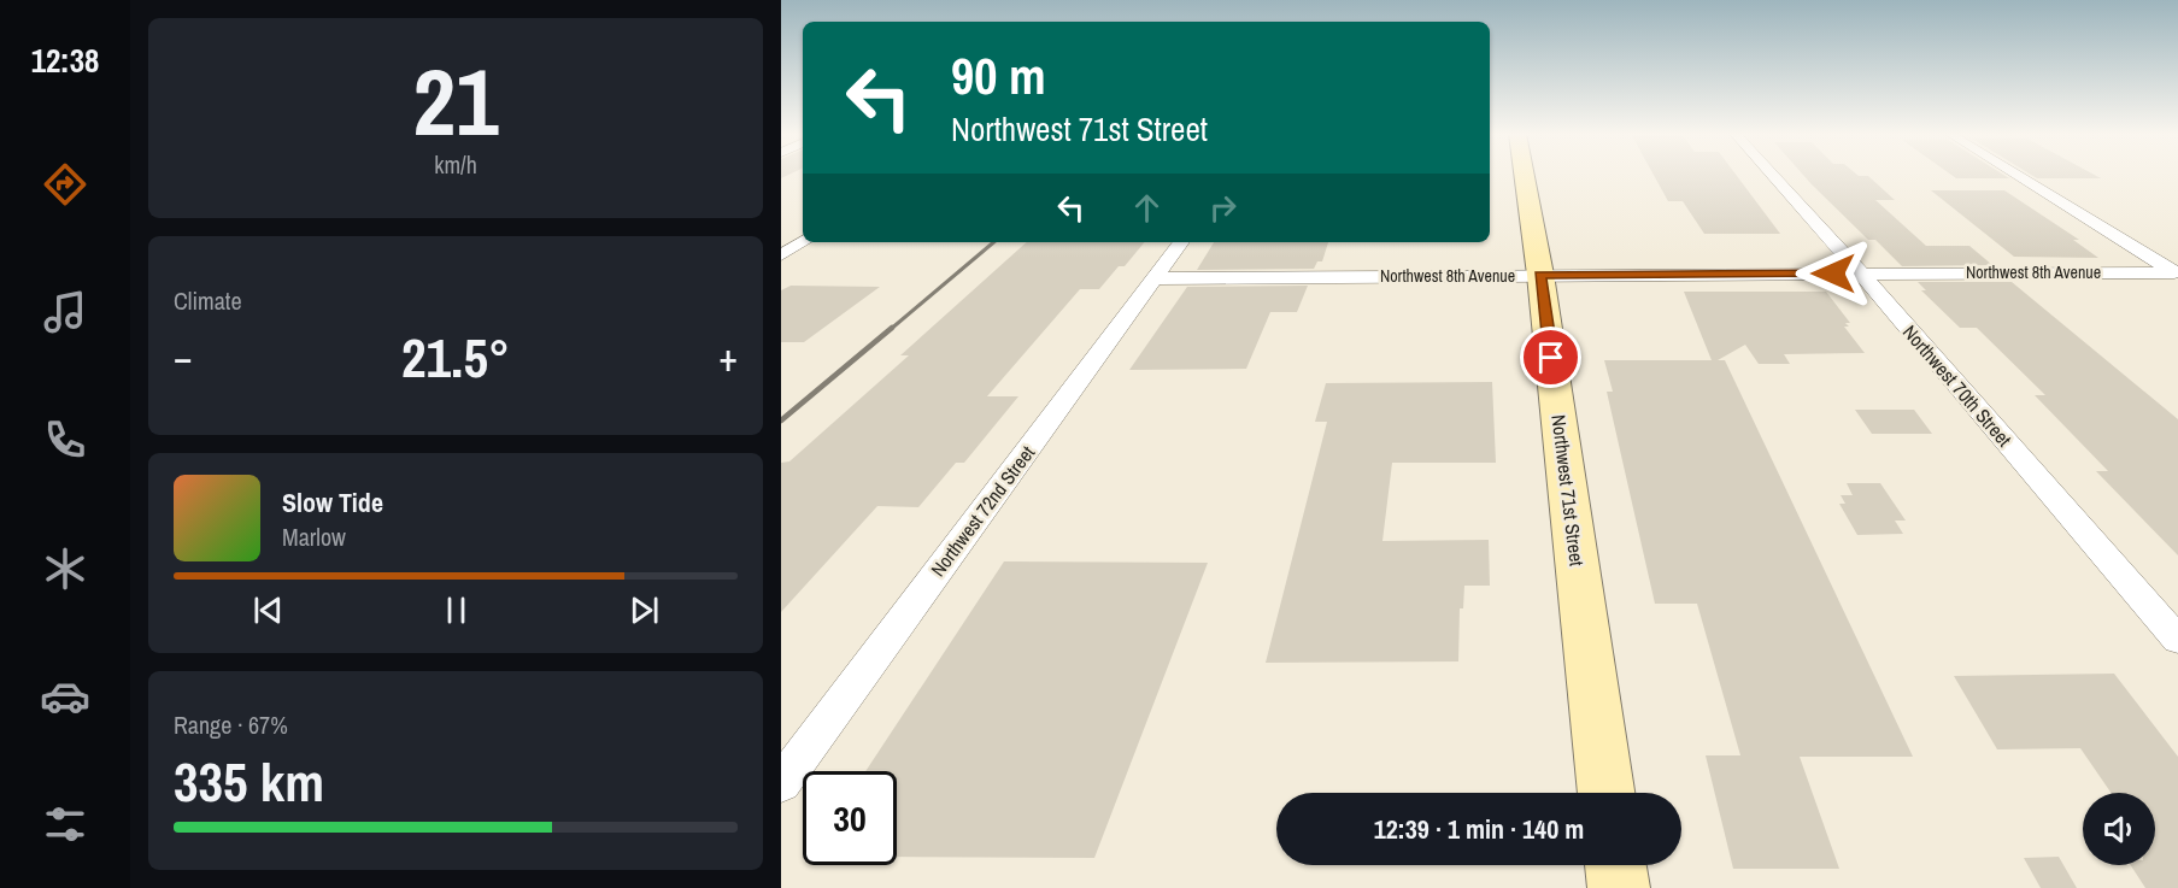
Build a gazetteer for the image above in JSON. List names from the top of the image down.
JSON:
{
  "streets": {
    "street": [
      "Northwest 8th Avenue",
      "Northwest 70th Street",
      "Northwest 71st Street",
      "Northwest 72nd Street"
    ]
  },
  "crossings": [
    ["Northwest 8th Avenue", "Northwest 70th Street"],
    ["Northwest 8th Avenue", "Northwest 71st Street"],
    ["Northwest 8th Avenue", "Northwest 72nd Street"]
  ],
  "page": {
    "tabs": "12:38",
    "tile": [
      ["21", "km/h"],
      "Climate",
      ["Range · 67%", "335 km"]
    ],
    "turn": ["90 m", "Northwest 71st Street"],
    "heat": ["−", "21.5°", "+"],
    "song": ["Slow Tide", "Marlow"],
    "limit": "30",
    "trip": "12:39 · 1 min · 140 m"
  }
}
